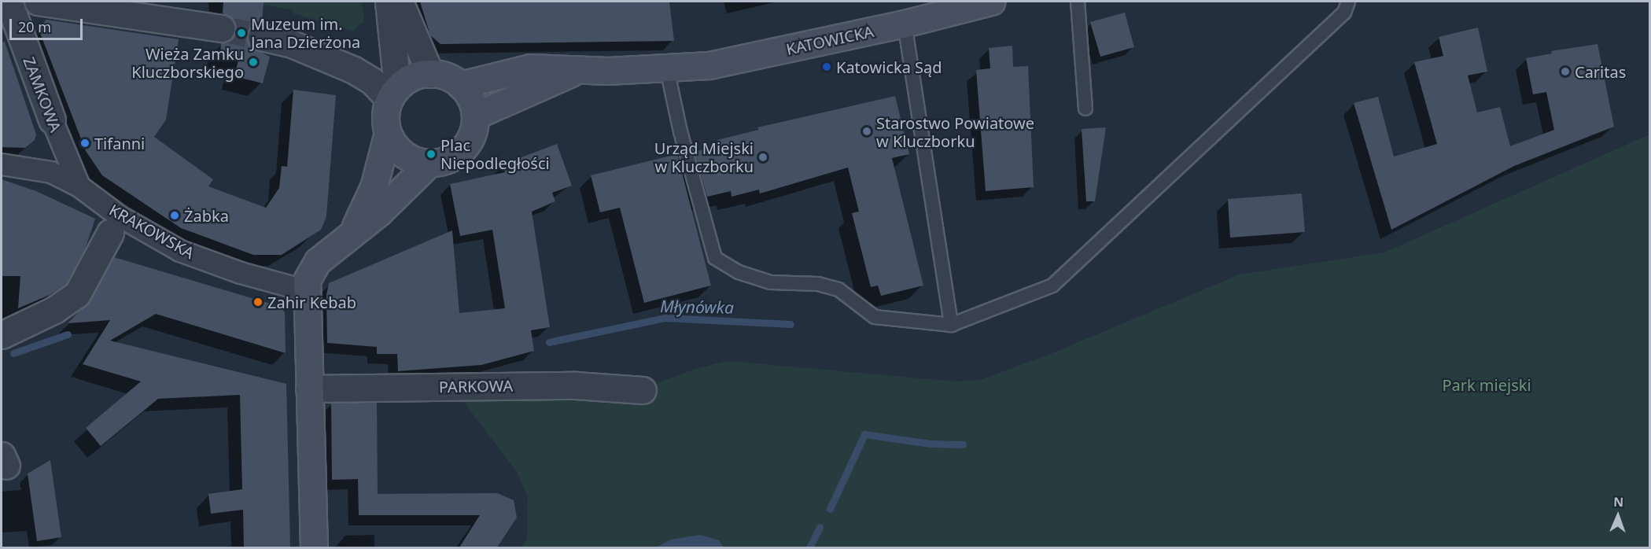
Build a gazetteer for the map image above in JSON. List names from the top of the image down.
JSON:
{
  "streets": {
    "main road": ["KATOWICKA"],
    "street": ["ZAMKOWA", "KRAKOWSKA", "PARKOWA"]
  },
  "crossings": [
    ["ZAMKOWA", "KRAKOWSKA"]
  ],
  "water": ["Młynówka"],
  "parks": ["Park miejski"],
  "places": [
    "Muzeum im. Jana Dzierżona",
    "Wieża Zamku Kluczborskiego",
    "Katowicka Sąd",
    "Caritas",
    "Starostwo Powiatowe w Kluczborku",
    "Tifanni",
    "Plac Niepodległości",
    "Urząd Miejski w Kluczborku",
    "Żabka",
    "Zahir Kebab"
  ],
  "scale_bar": "20 m",
  "north": "top"
}
